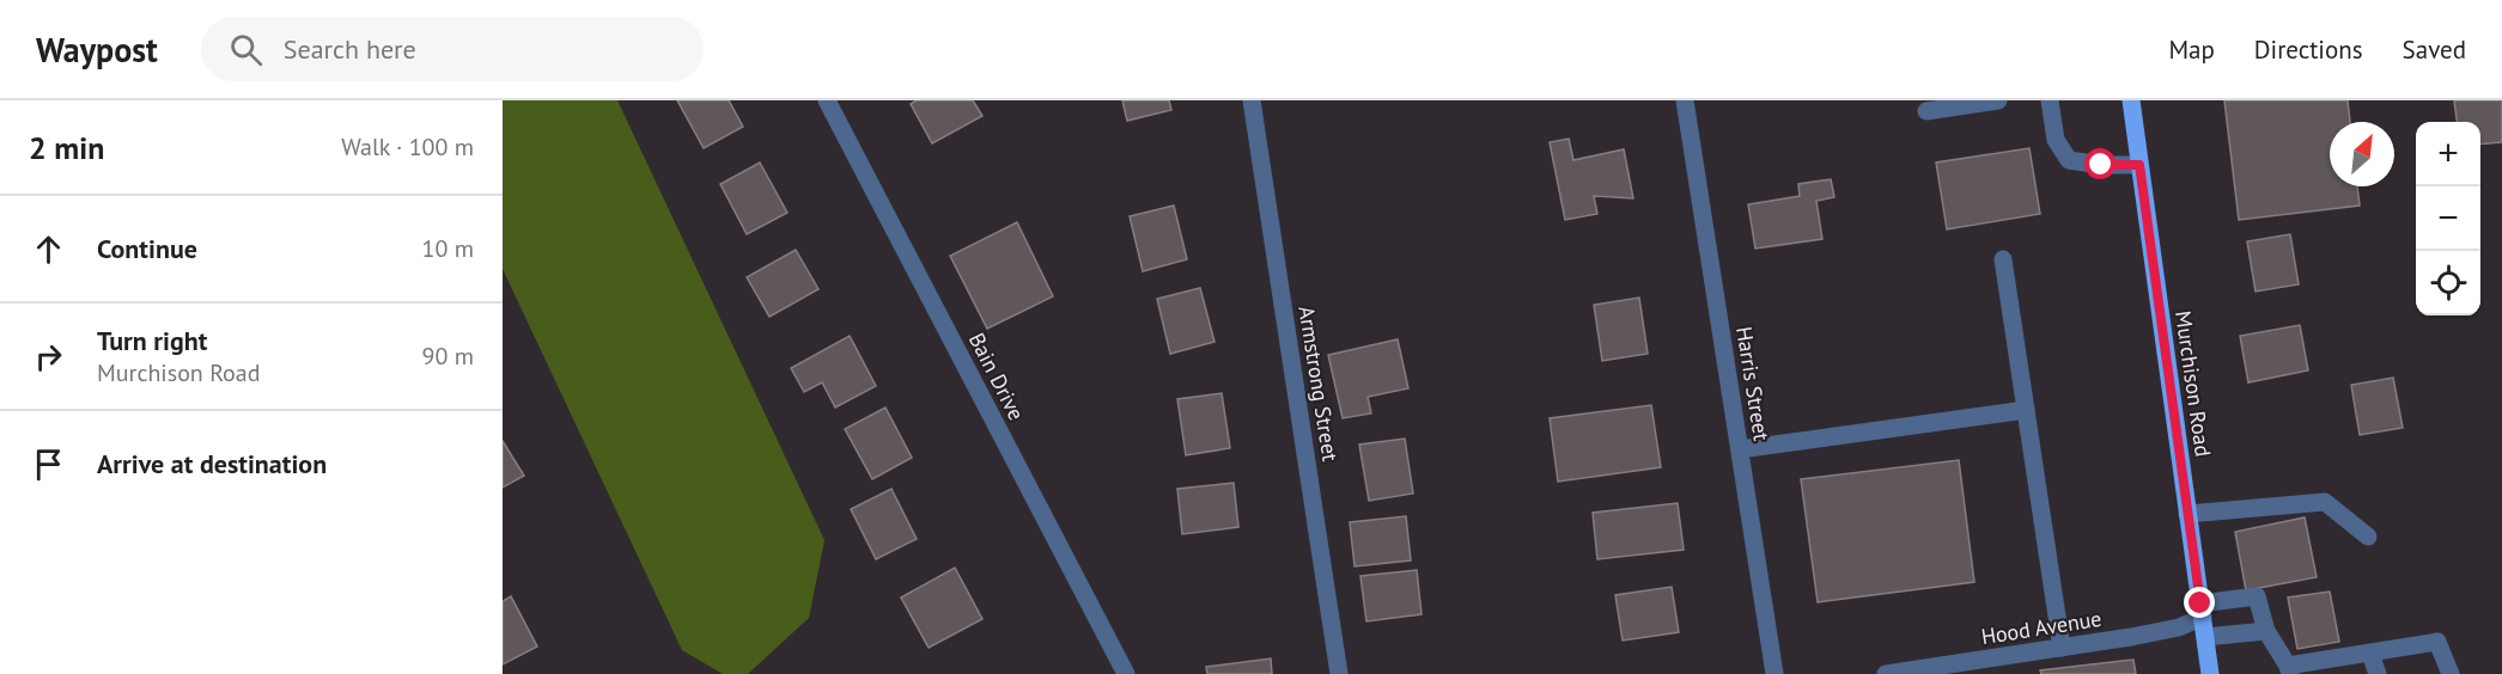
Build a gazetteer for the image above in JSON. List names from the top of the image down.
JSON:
{
  "streets": {
    "main road": ["Murchison Road"],
    "street": [
      "Bain Drive",
      "Armstrong Street",
      "Harris Street",
      "Hood Avenue"
    ]
  },
  "crossings": [
    ["Murchison Road", "Hood Avenue"]
  ],
  "north": "top right",
  "page": {
    "header": "Waypost",
    "search": "Search here",
    "nav": ["Map", "Directions", "Saved"],
    "heading": ["2 min", "Walk · 100 m"],
    "map_buttons": ["+", "−"],
    "list": [
      ["Continue", "10 m"],
      ["Turn right", "Murchison Road", "90 m"],
      "Arrive at destination"
    ]
  }
}
